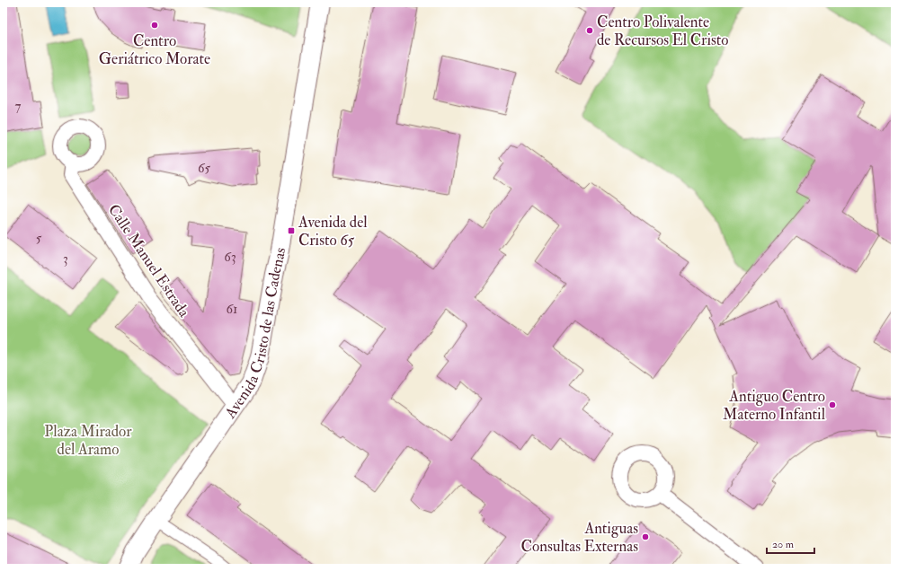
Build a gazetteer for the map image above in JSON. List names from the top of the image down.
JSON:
{
  "streets": {
    "street": ["Calle Manuel Estrada", "Avenida Cristo de las Cadenas"]
  },
  "crossings": [
    ["Calle Manuel Estrada", "Avenida Cristo de las Cadenas"]
  ],
  "parks": ["Plaza Mirador del Aramo"],
  "places": {
    "other": [
      "Centro Geriátrico Morate",
      "Centro Polivalente de Recursos El Cristo",
      "Antiguo Centro Materno Infantil",
      "Antiguas Consultas Externas"
    ],
    "transit": ["Avenida del Cristo 65"]
  },
  "house_numbers": [
    "7",
    "65",
    "5",
    "63",
    "3",
    "61"
  ],
  "scale_bar": "20 m"
}
